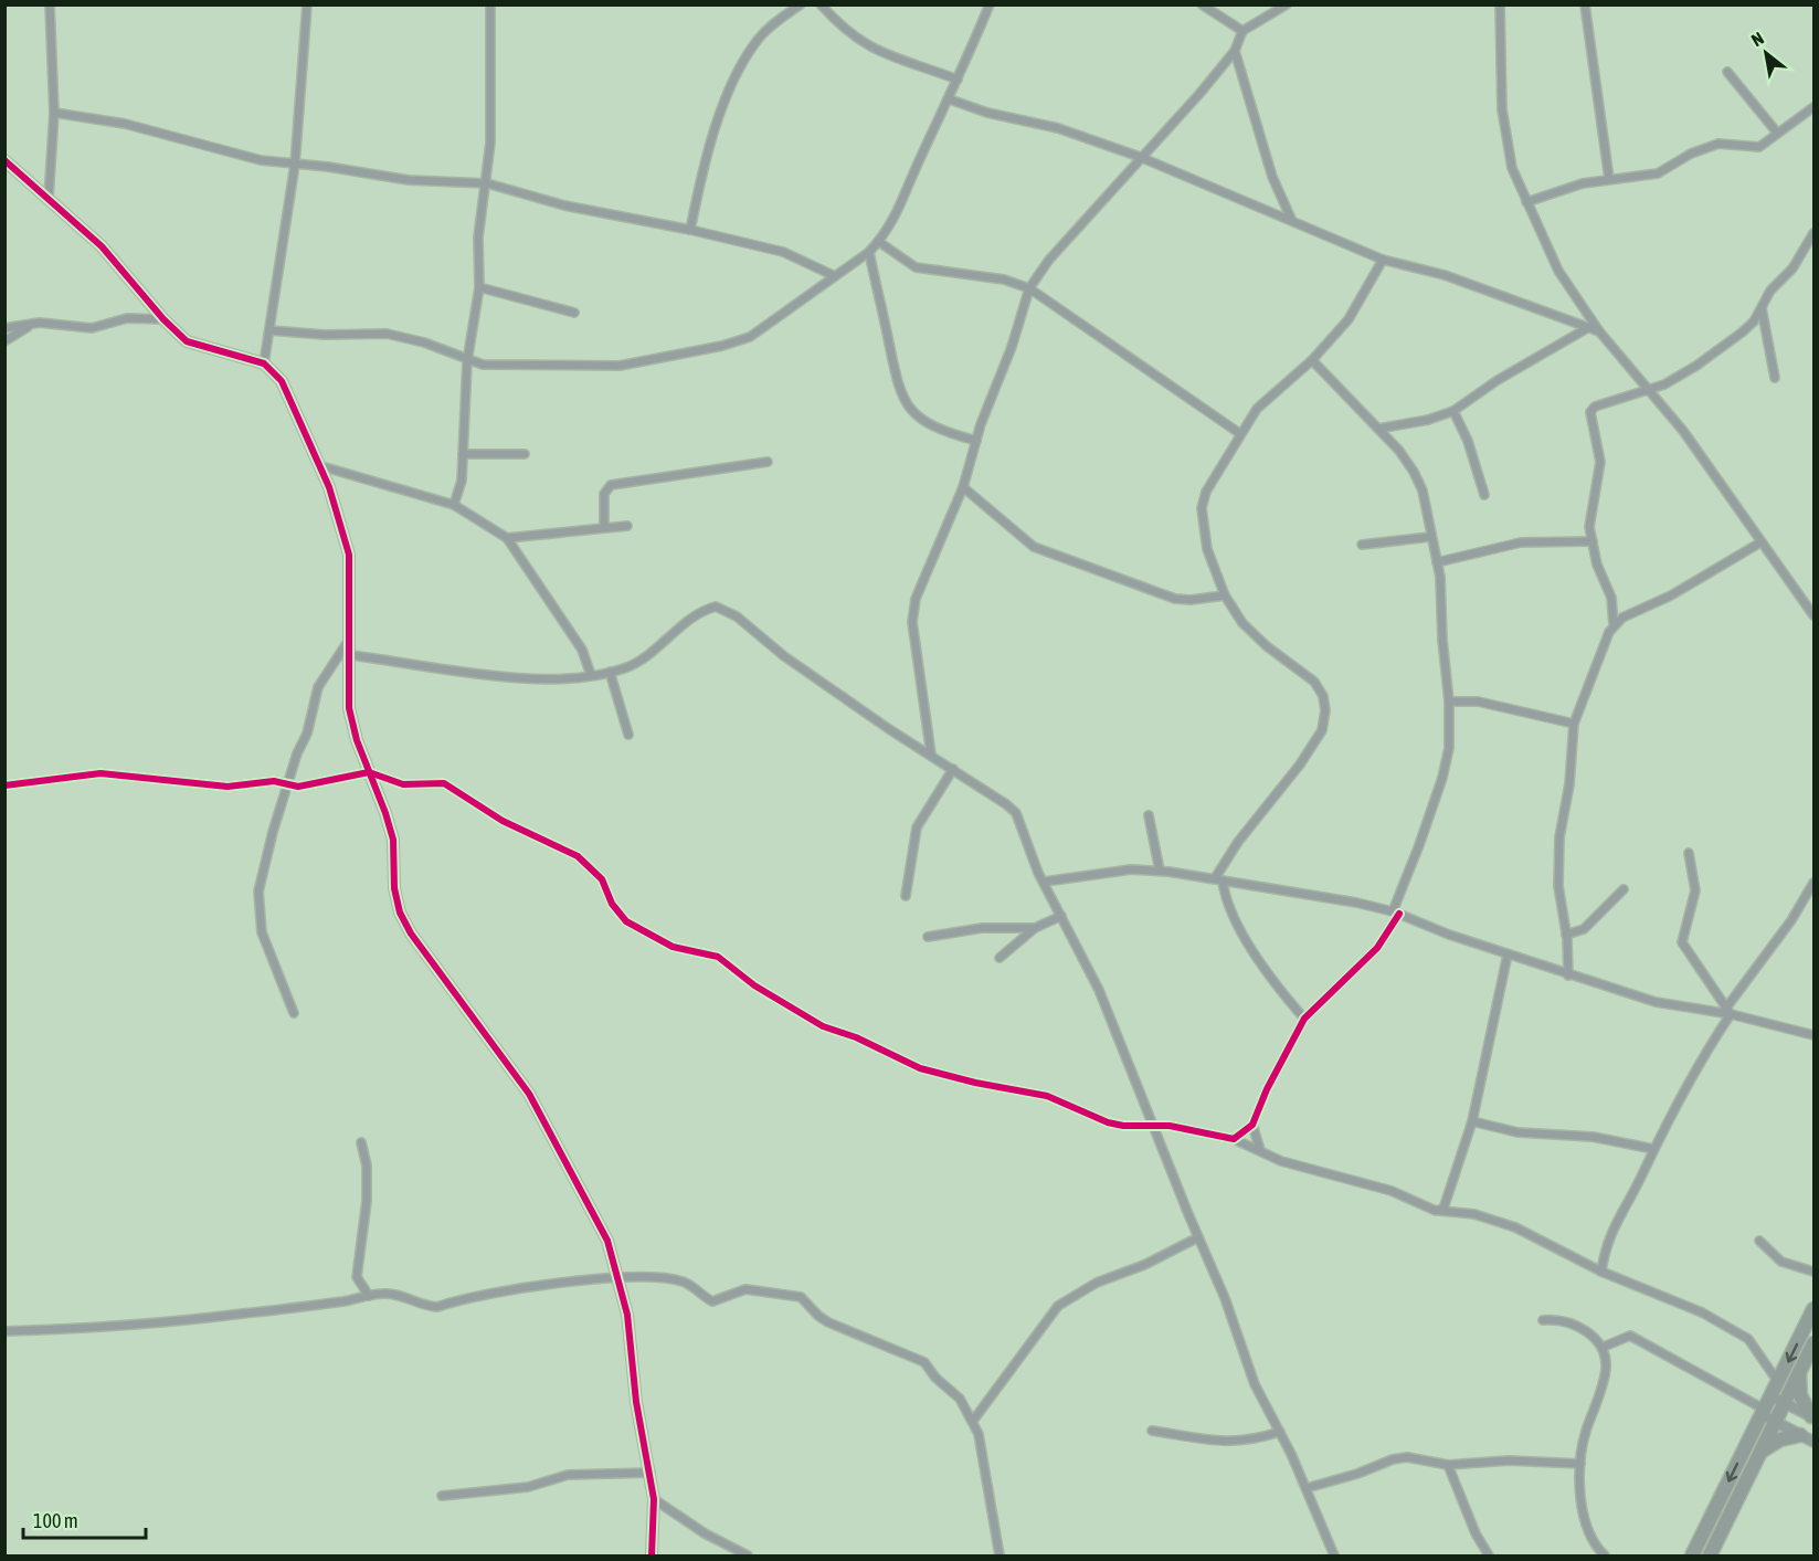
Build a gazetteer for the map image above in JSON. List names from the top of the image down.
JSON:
{
  "scale_bar": "100 m",
  "north": "top left"
}
